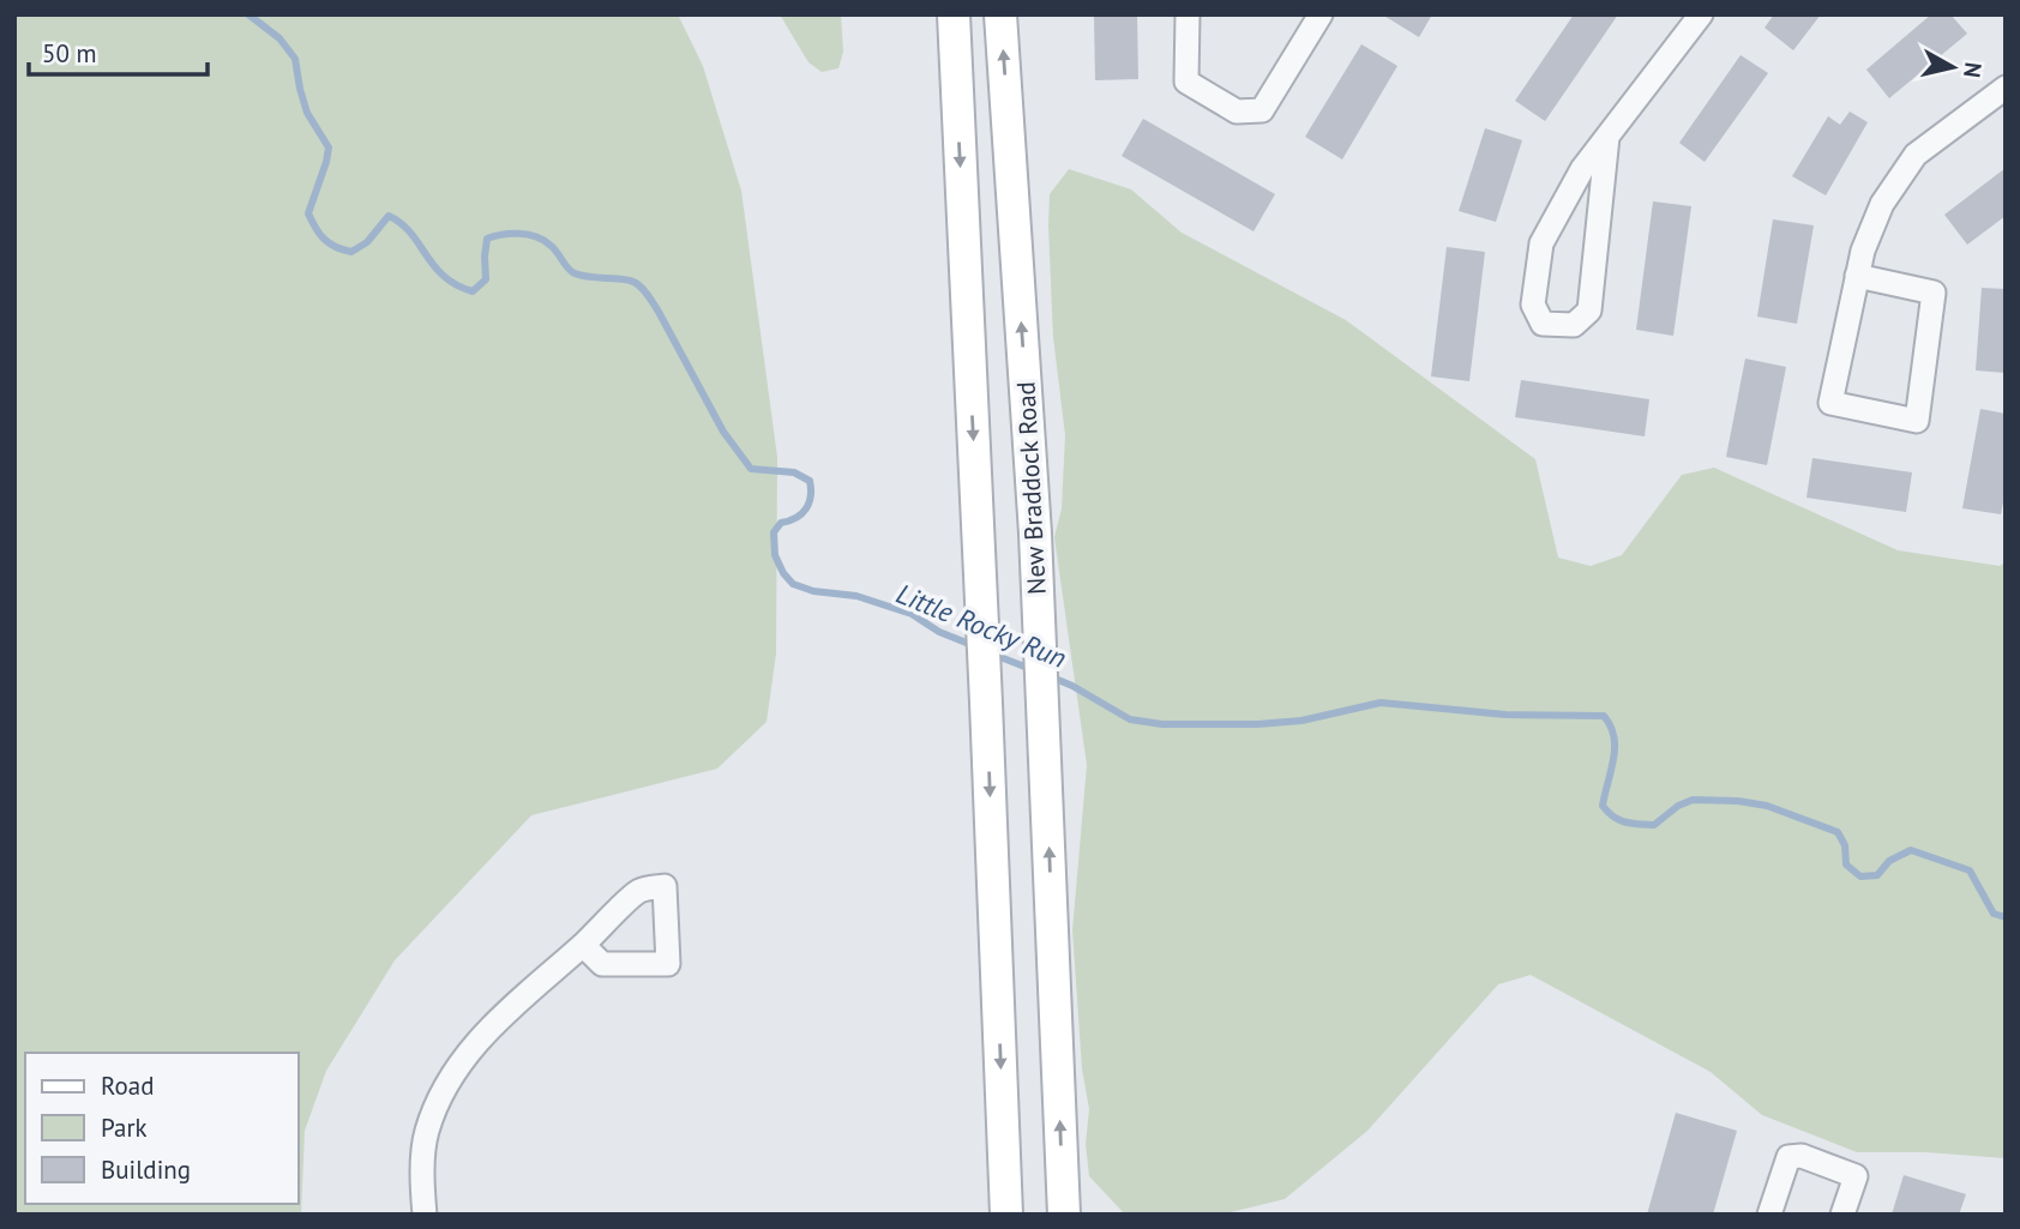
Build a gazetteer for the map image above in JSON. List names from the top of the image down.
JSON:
{
  "streets": {
    "main road": ["New Braddock Road"]
  },
  "water": ["Little Rocky Run"],
  "legend": ["Road", "Park", "Building"],
  "scale_bar": "50 m",
  "north": "right"
}
